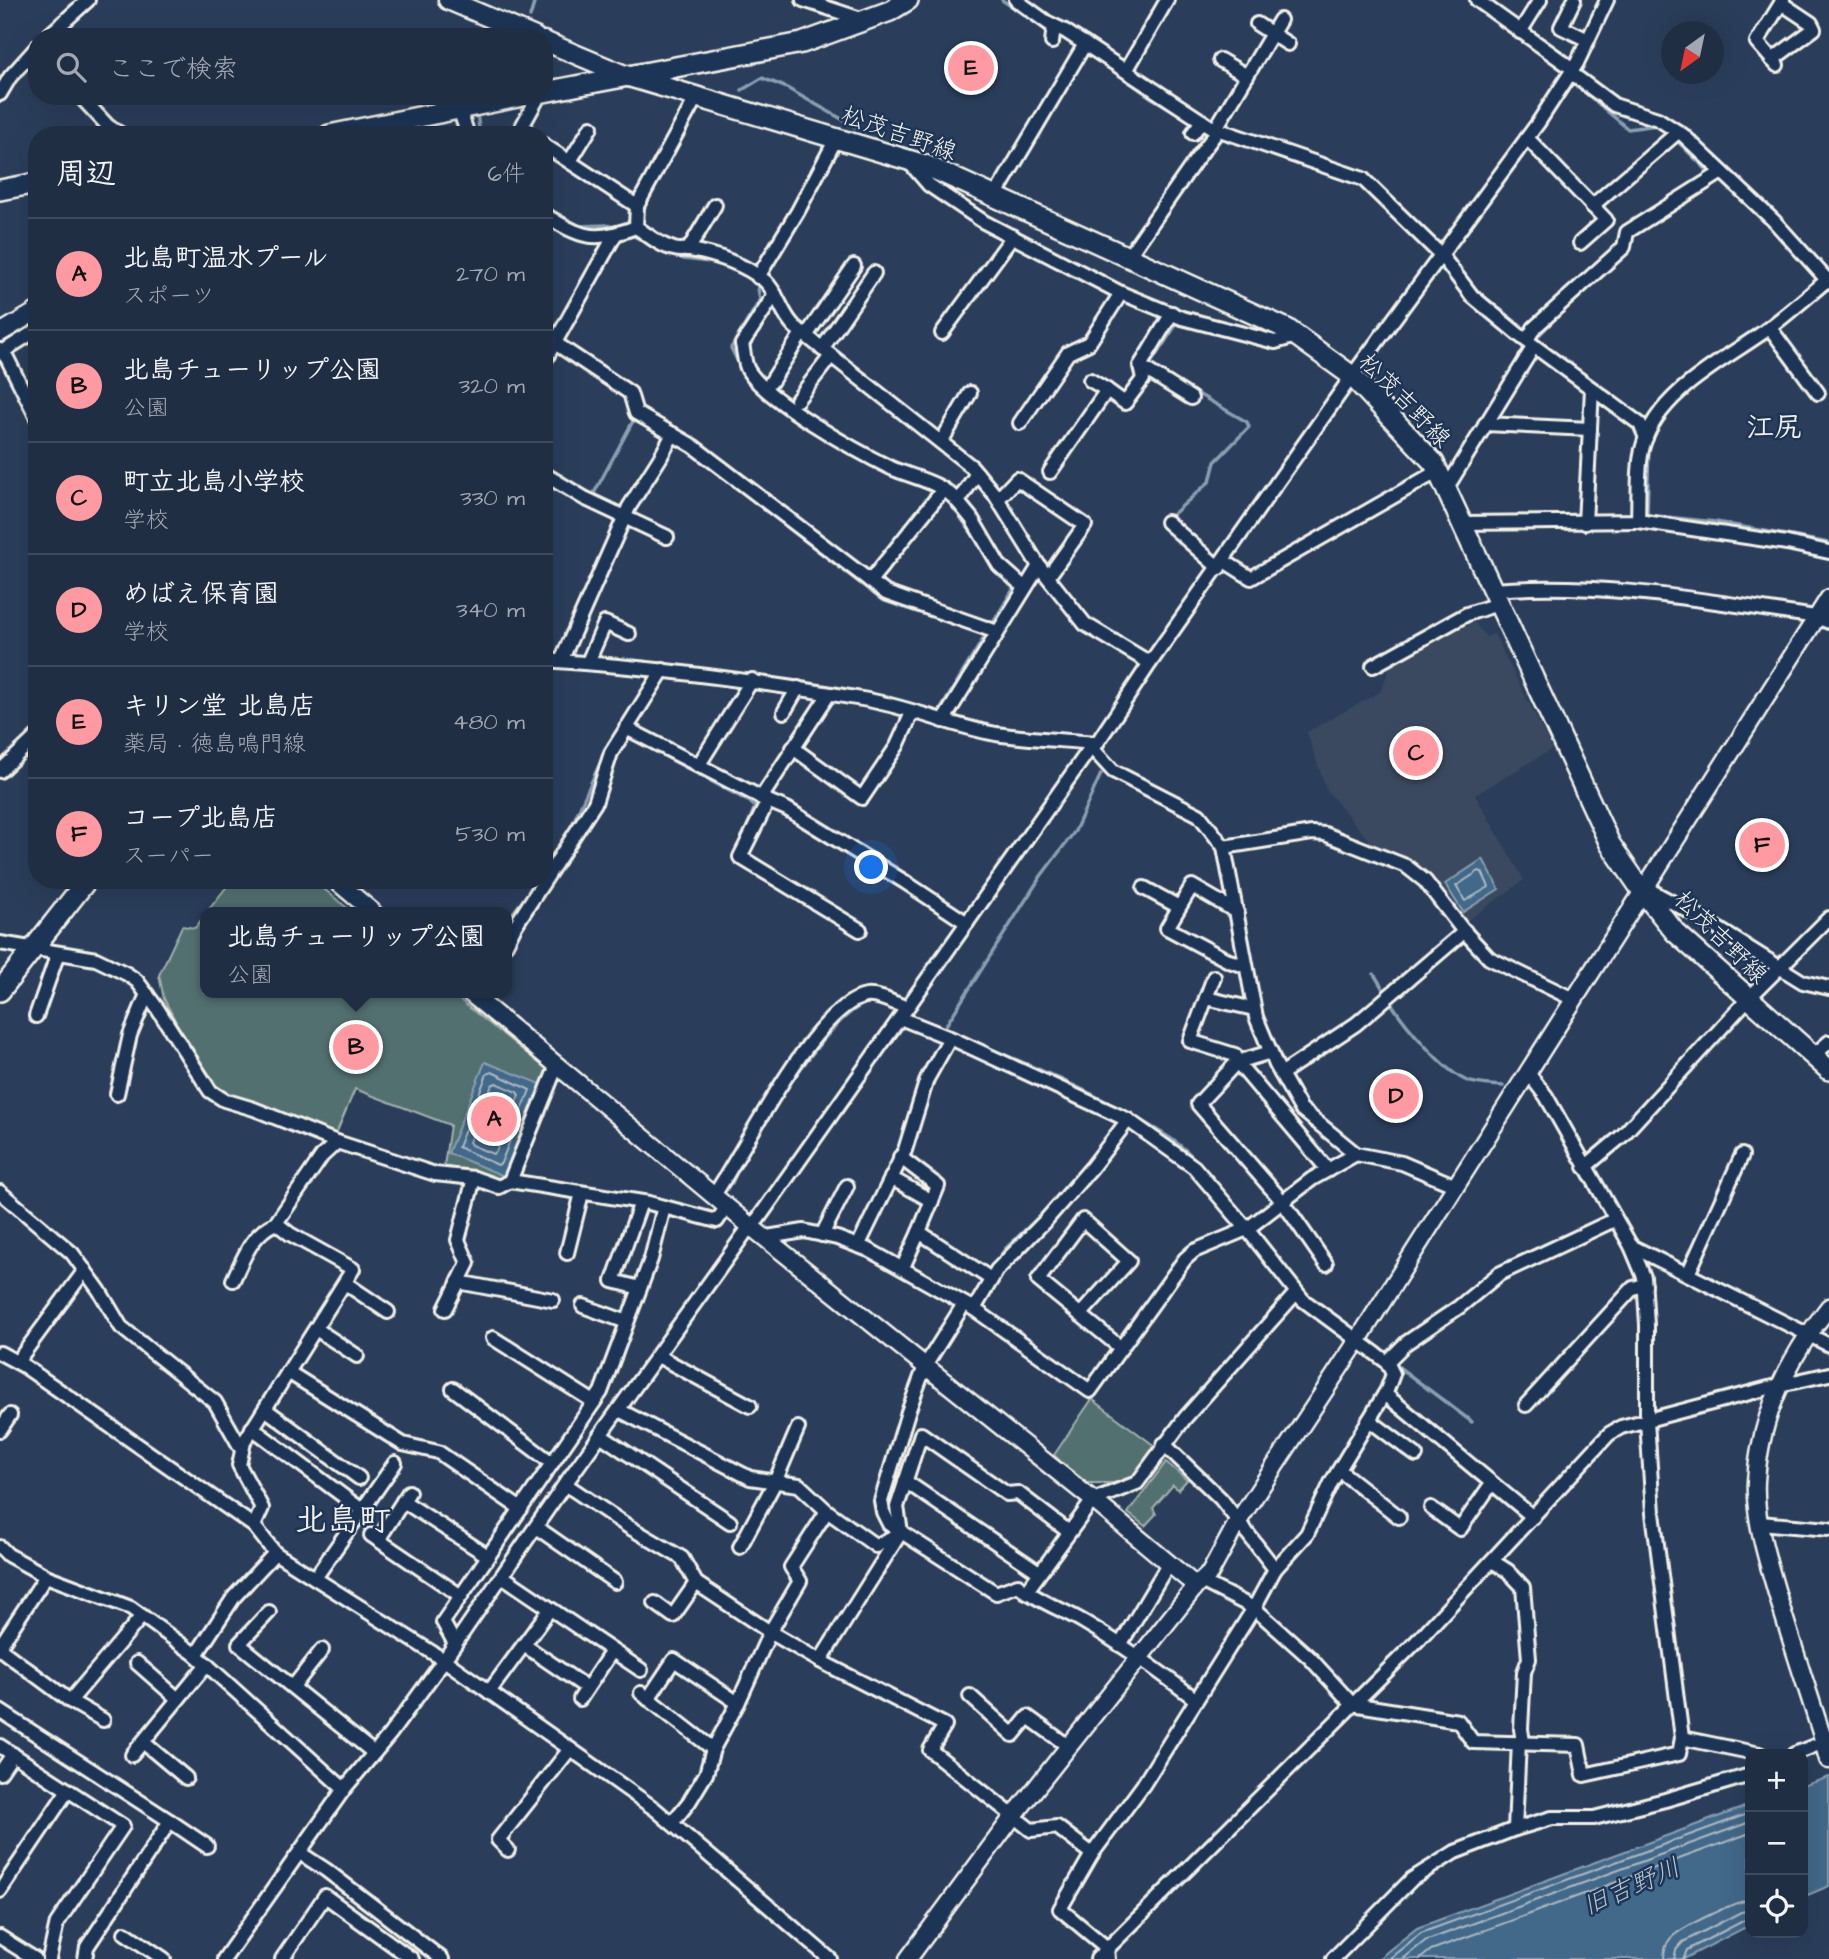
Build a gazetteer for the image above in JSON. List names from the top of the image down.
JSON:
{
  "streets": {
    "main road": ["松茂吉野線"]
  },
  "districts": ["江尻", "北島町"],
  "water": ["旧吉野川"],
  "north": "bottom left",
  "page": {
    "search": "ここで検索",
    "pins": [
      "E",
      "C",
      "F",
      "B",
      "D",
      "A"
    ],
    "heading": ["周辺", "6件"],
    "list": [
      {
        "mark": "A",
        "name": "北島町温水プール",
        "note": "スポーツ",
        "value": "270 m"
      },
      {
        "mark": "B",
        "name": "北島チューリップ公園",
        "note": "公園",
        "value": "320 m"
      },
      {
        "mark": "C",
        "name": "町立北島小学校",
        "note": "学校",
        "value": "330 m"
      },
      {
        "mark": "D",
        "name": "めばえ保育園",
        "note": "学校",
        "value": "340 m"
      },
      {
        "mark": "E",
        "name": "キリン堂 北島店",
        "note": "薬局 · 徳島鳴門線",
        "value": "480 m"
      },
      {
        "mark": "F",
        "name": "コープ北島店",
        "note": "スーパー",
        "value": "530 m"
      }
    ],
    "popup": ["北島チューリップ公園", "公園"],
    "map_buttons": ["+", "−"]
  }
}
